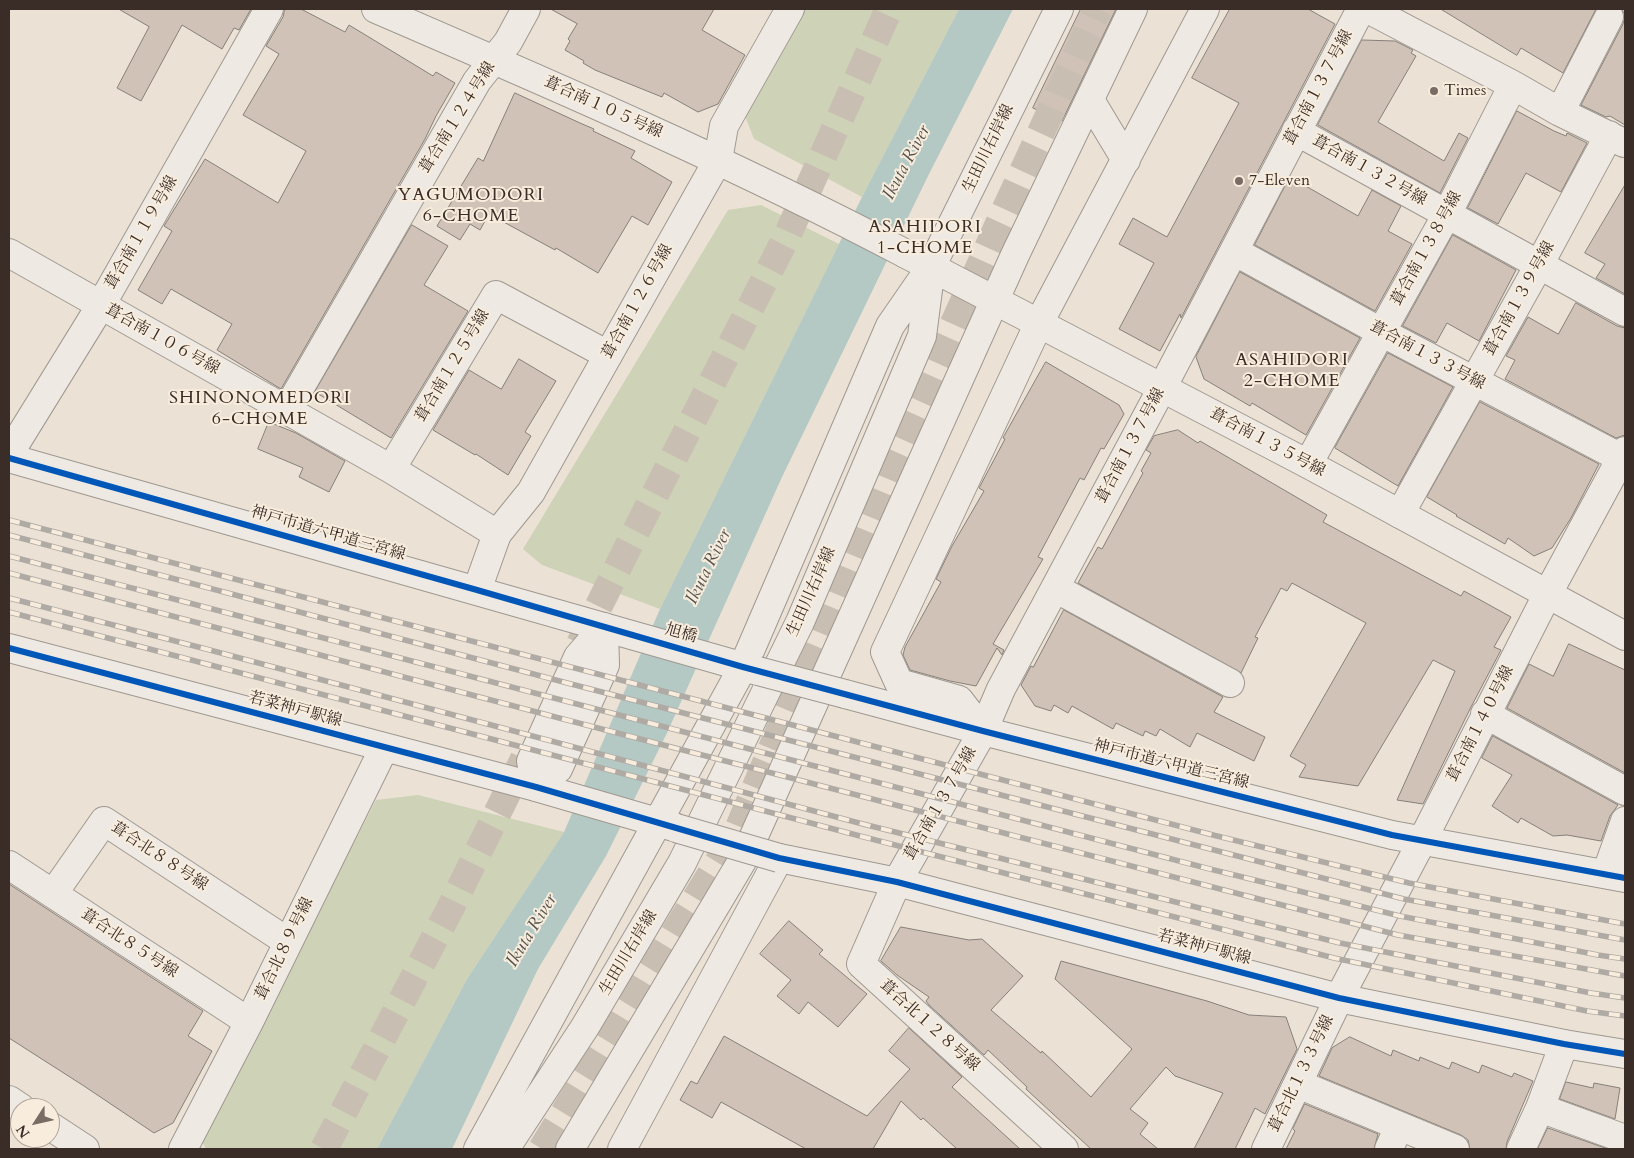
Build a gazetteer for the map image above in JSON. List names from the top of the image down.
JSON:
{
  "streets": {
    "street": [
      "葺合南１３７号線",
      "葺合南１０５号線",
      "葺合南１２４号線",
      "生田川右岸線",
      "葺合南１３２号線",
      "葺合南１１９号線",
      "葺合南１３８号線",
      "葺合南１３９号線",
      "葺合南１２６号線",
      "葺合南１０６号線",
      "葺合南１３３号線",
      "葺合南１２５号線",
      "葺合南１３５号線",
      "神戸市道六甲道三宮線",
      "旭橋",
      "若菜神戸駅線",
      "葺合南１４０号線",
      "葺合北８８号線",
      "葺合北８５号線",
      "葺合北８９号線",
      "葺合北１２８号線",
      "葺合北１３３号線"
    ]
  },
  "crossings": [
    ["葺合南１３７号線", "葺合南１３２号線"],
    ["葺合南１３７号線", "葺合南１３３号線"],
    ["葺合南１３７号線", "葺合南１３５号線"],
    ["葺合南１３７号線", "神戸市道六甲道三宮線"],
    ["葺合南１３７号線", "若菜神戸駅線"],
    ["葺合南１３７号線", "葺合北１２８号線"],
    ["葺合南１０５号線", "葺合南１２４号線"],
    ["葺合南１０５号線", "葺合南１２６号線"],
    ["葺合南１０５号線", "葺合南１３５号線"],
    ["葺合南１２４号線", "葺合南１０６号線"],
    ["生田川右岸線", "葺合南１３５号線"],
    ["葺合南１３２号線", "葺合南１３８号線"],
    ["葺合南１３２号線", "葺合南１３９号線"],
    ["葺合南１１９号線", "葺合南１０６号線"],
    ["葺合南１３８号線", "葺合南１３３号線"],
    ["葺合南１３８号線", "葺合南１３５号線"],
    ["葺合南１３９号線", "葺合南１３３号線"],
    ["葺合南１３９号線", "葺合南１３５号線"],
    ["葺合南１２６号線", "葺合南１０６号線"],
    ["葺合南１２６号線", "葺合南１２５号線"],
    ["葺合南１２６号線", "神戸市道六甲道三宮線"],
    ["葺合南１０６号線", "葺合南１２５号線"],
    ["葺合南１３３号線", "葺合南１４０号線"],
    ["葺合南１３５号線", "葺合南１４０号線"],
    ["神戸市道六甲道三宮線", "旭橋"],
    ["神戸市道六甲道三宮線", "葺合南１４０号線"],
    ["若菜神戸駅線", "葺合南１４０号線"],
    ["若菜神戸駅線", "葺合北８９号線"],
    ["若菜神戸駅線", "葺合北１２８号線"],
    ["若菜神戸駅線", "葺合北１３３号線"],
    ["葺合南１４０号線", "葺合北１３３号線"],
    ["葺合北８８号線", "葺合北８５号線"],
    ["葺合北８８号線", "葺合北８９号線"],
    ["葺合北８５号線", "葺合北８９号線"]
  ],
  "districts": [
    "YAGUMODORI 6-CHOME",
    "ASAHIDORI 1-CHOME",
    "ASAHIDORI 2-CHOME",
    "SHINONOMEDORI 6-CHOME"
  ],
  "water": ["Ikuta River"],
  "places": ["Times", "7-Eleven"],
  "north": "bottom left"
}
